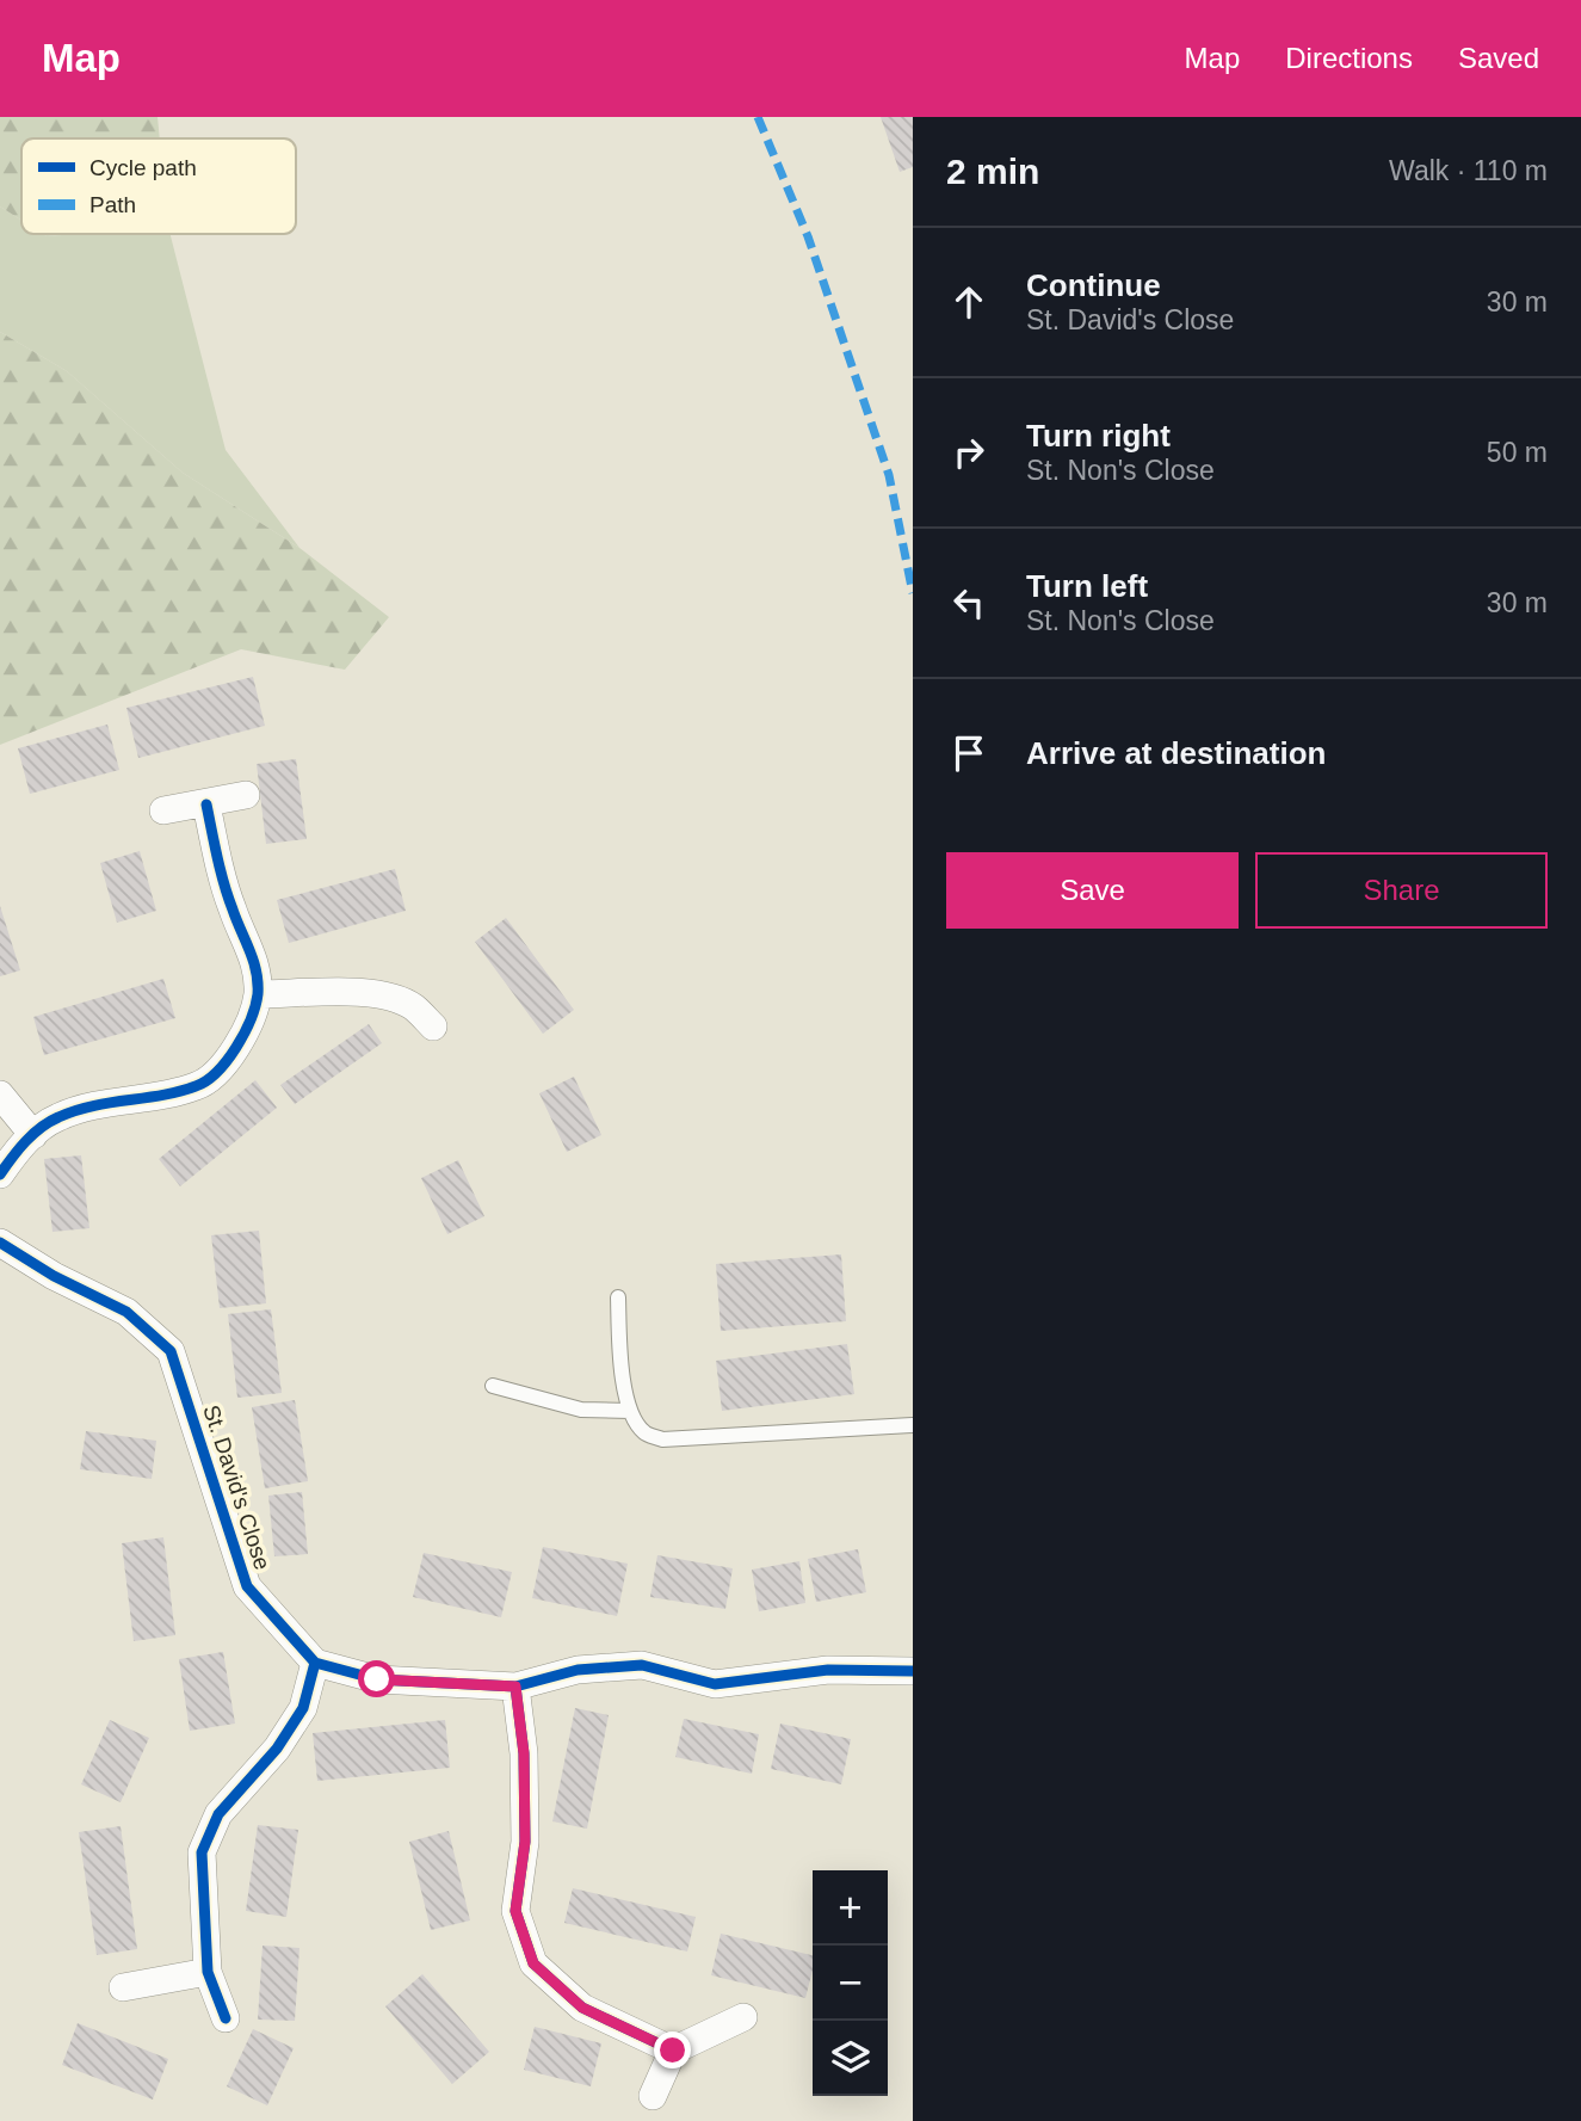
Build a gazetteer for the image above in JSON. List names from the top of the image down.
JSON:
{
  "streets": {
    "street": ["St. David's Close"]
  },
  "legend": ["Cycle path", "Path"],
  "page": {
    "header": "Map",
    "nav": ["Map", "Directions", "Saved"],
    "heading": ["2 min", "Walk · 110 m"],
    "list": [
      ["Continue", "St. David's Close", "30 m"],
      ["Turn right", "St. Non's Close", "50 m"],
      ["Turn left", "St. Non's Close", "30 m"],
      "Arrive at destination"
    ],
    "buttons": ["Save", "Share"],
    "map_buttons": ["+", "−"]
  }
}
